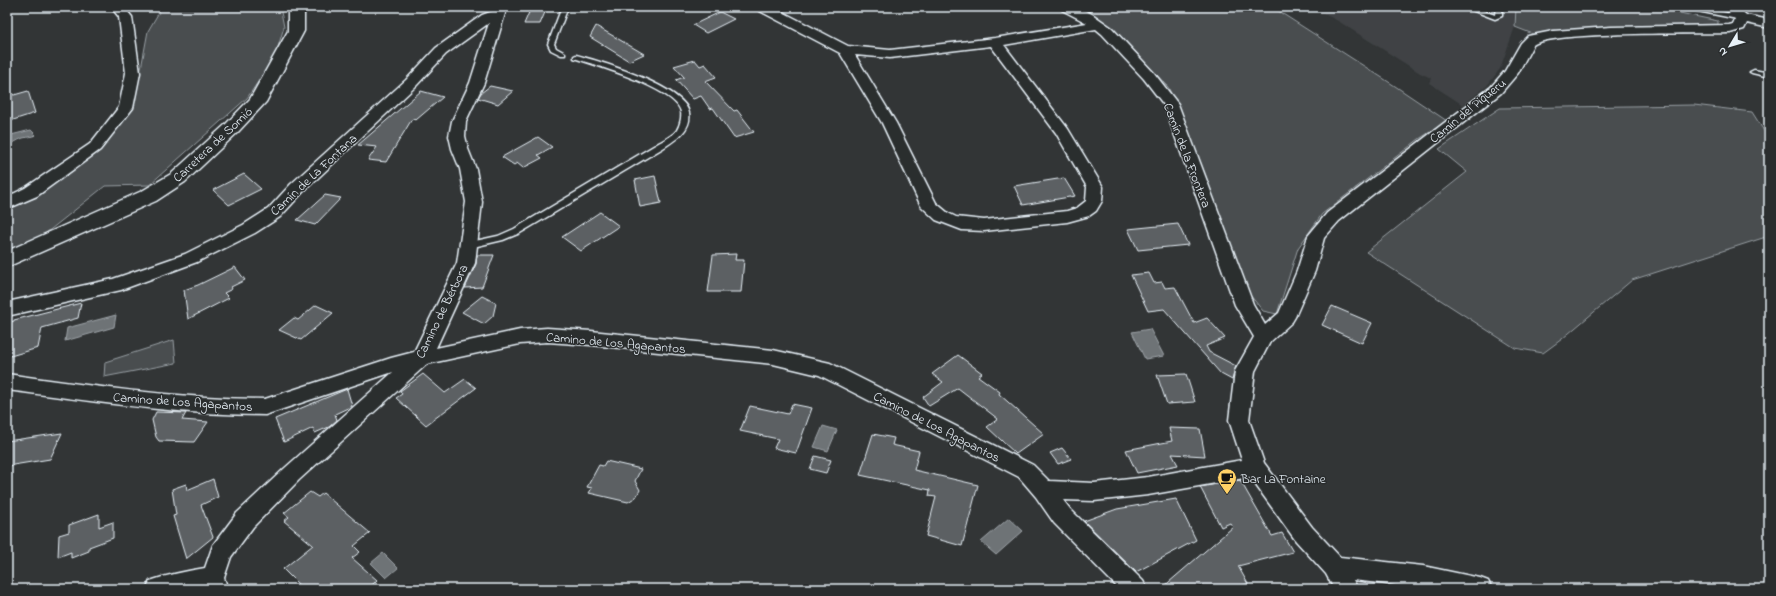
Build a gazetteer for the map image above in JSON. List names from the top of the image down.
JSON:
{
  "streets": {
    "street": [
      "Camín del Piqueru",
      "Carretera de Somió",
      "Camín de la Frontera",
      "Camín de La Fontana",
      "Camino de Bérbora",
      "Camino de Los Agapantos"
    ]
  },
  "crossings": [
    ["Camín del Piqueru", "Camín de la Frontera"],
    ["Camín de La Fontana", "Camino de Bérbora"],
    ["Camino de Bérbora", "Camino de Los Agapantos"]
  ],
  "places": {
    "cafe": ["Bar La Fontaine"]
  },
  "north": "bottom left"
}
